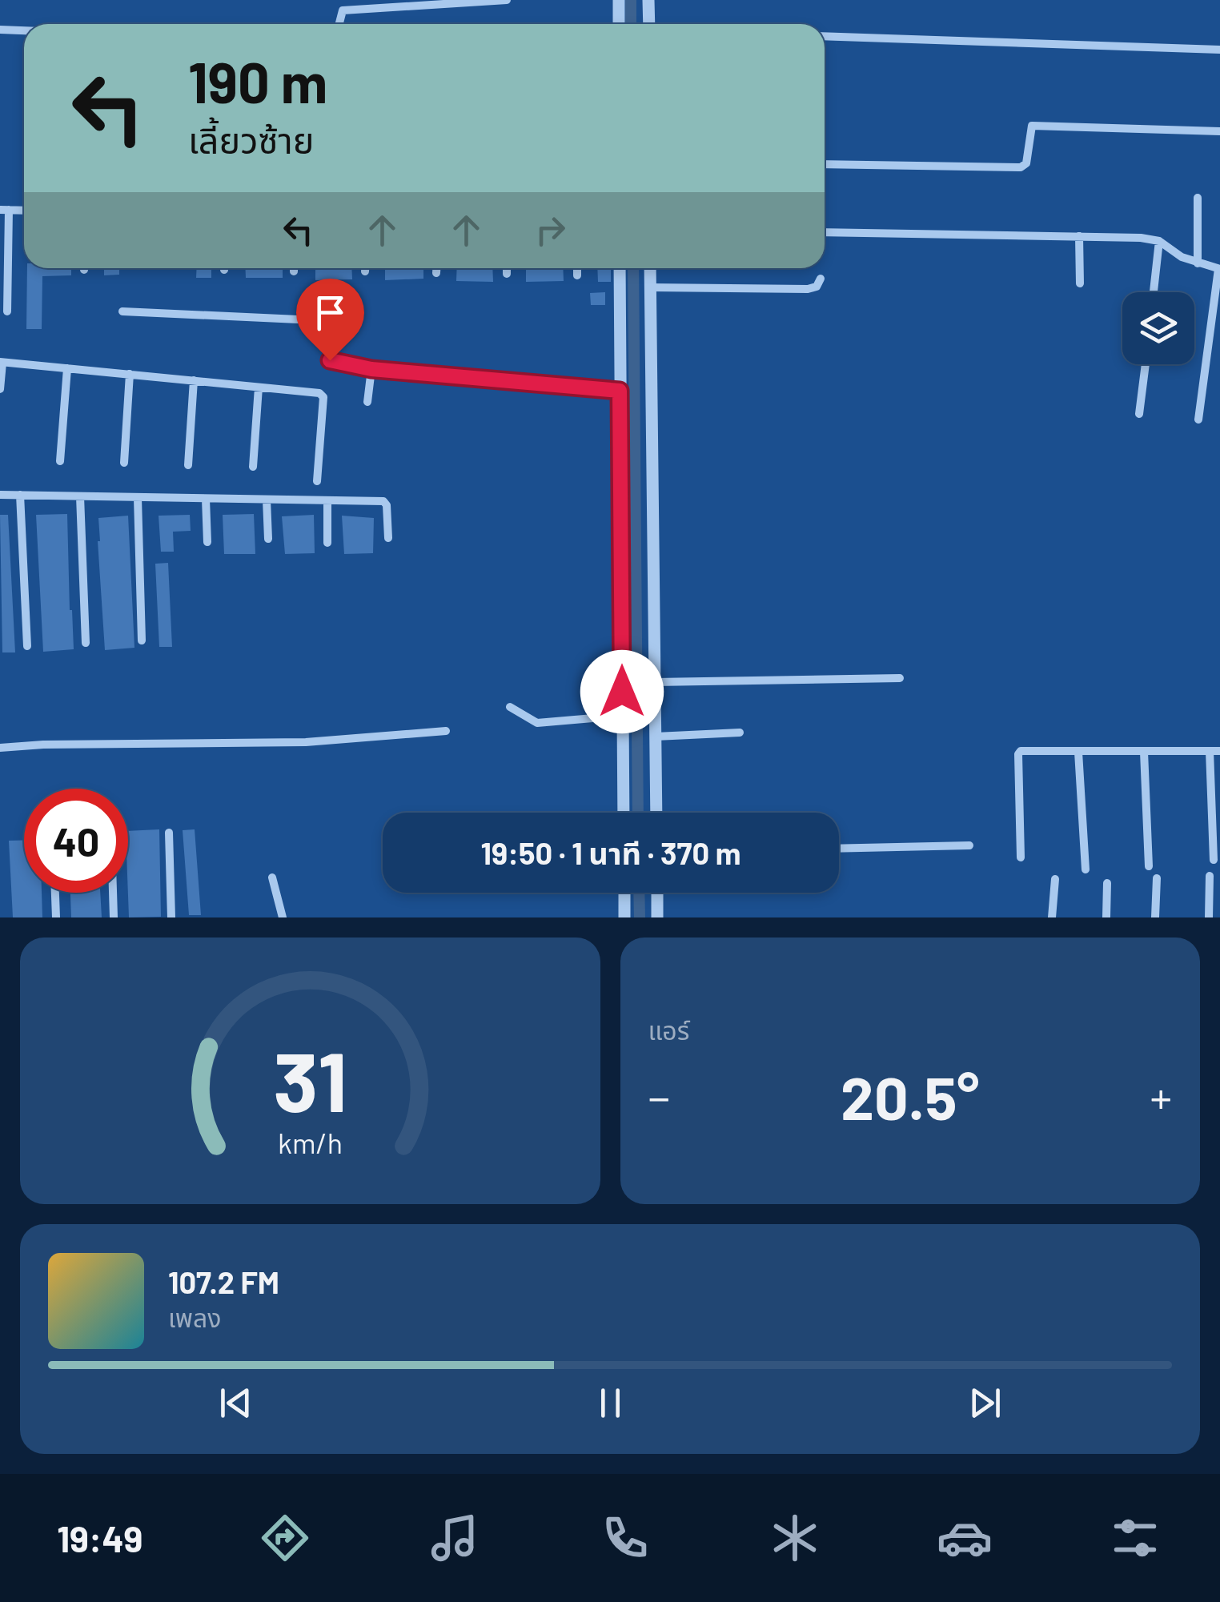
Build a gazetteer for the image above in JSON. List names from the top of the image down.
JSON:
{
  "page": {
    "turn": ["190 m", "เลี้ยวซ้าย"],
    "limit": "40",
    "trip": "19:50 · 1 นาที · 370 m",
    "tile": "แอร์",
    "heat": ["−", "20.5°", "+"],
    "song": ["107.2 FM", "เพลง"],
    "tabs": "19:49",
    "gauge": ["31", "km/h"]
  }
}
